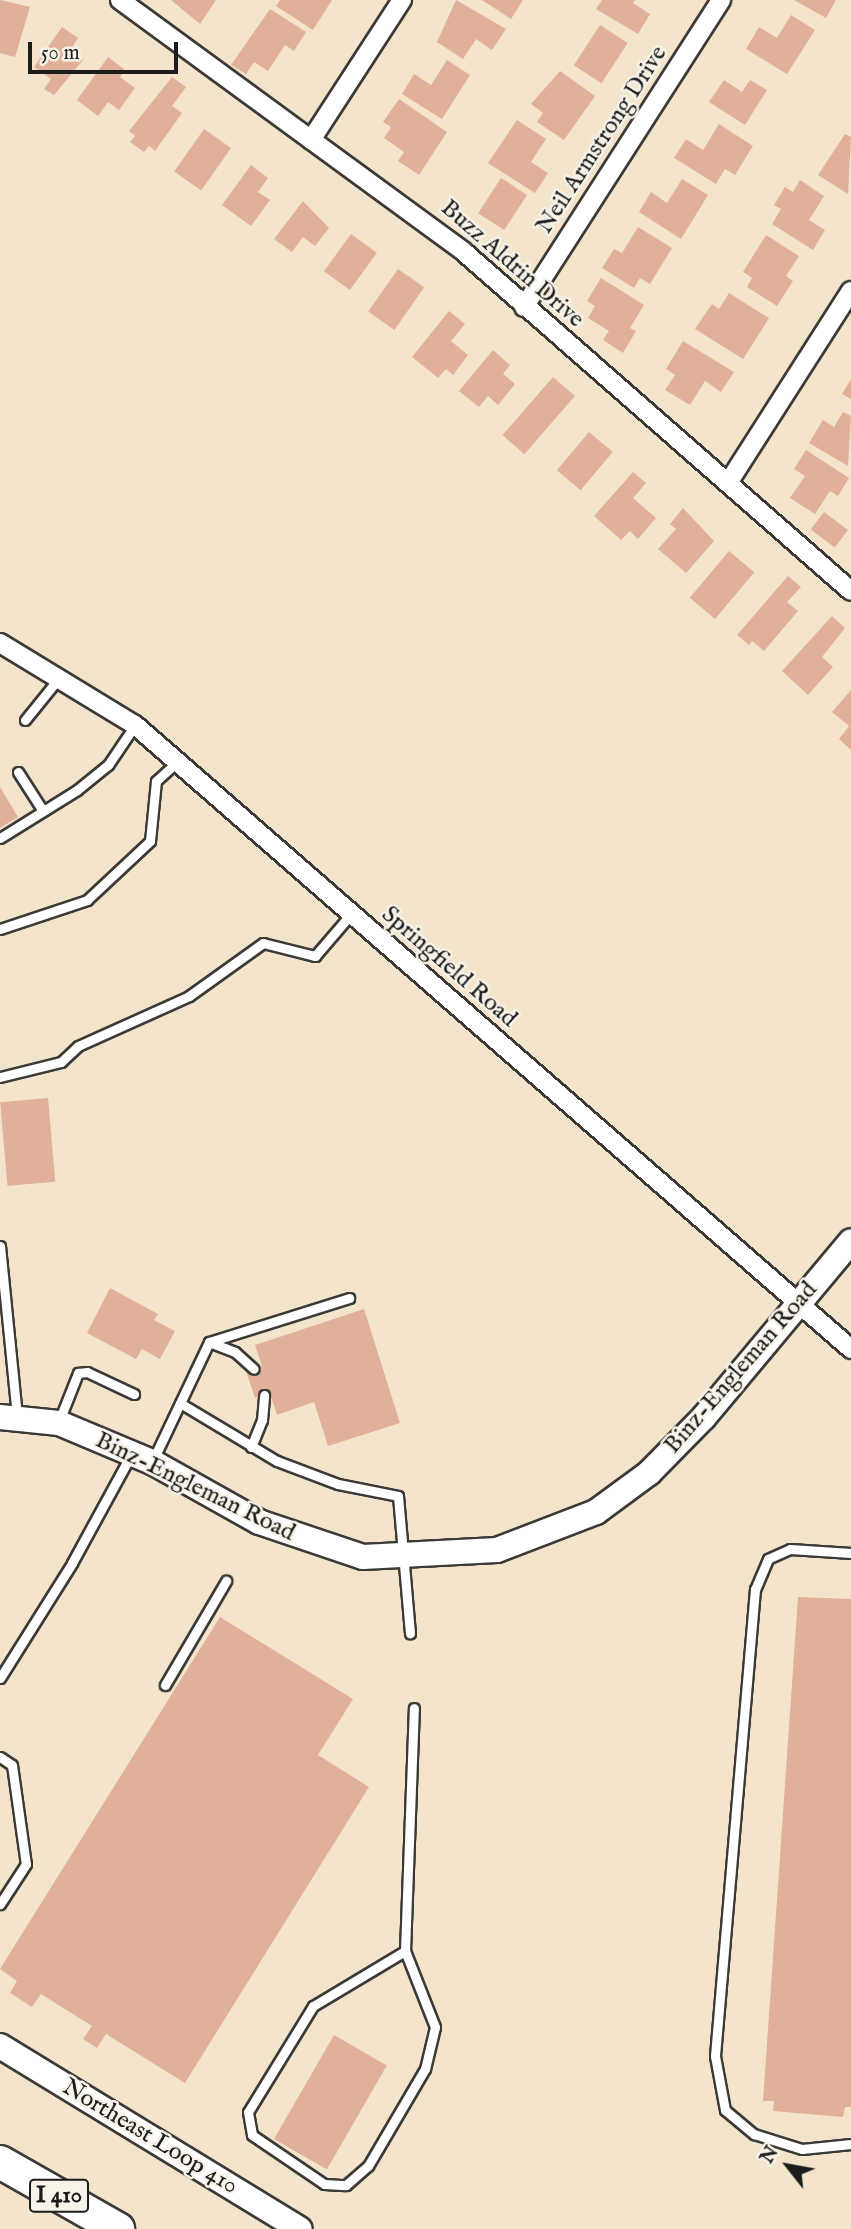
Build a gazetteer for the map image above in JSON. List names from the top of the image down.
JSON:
{
  "streets": {
    "highway": ["I 410"],
    "street": [
      "Neil Armstrong Drive",
      "Buzz Aldrin Drive",
      "Springfield Road",
      "Binz-Engleman Road",
      "Northeast Loop 410"
    ]
  },
  "crossings": [
    ["Neil Armstrong Drive", "Buzz Aldrin Drive"],
    ["Springfield Road", "Binz-Engleman Road"]
  ],
  "scale_bar": "50 m",
  "north": "top left"
}
